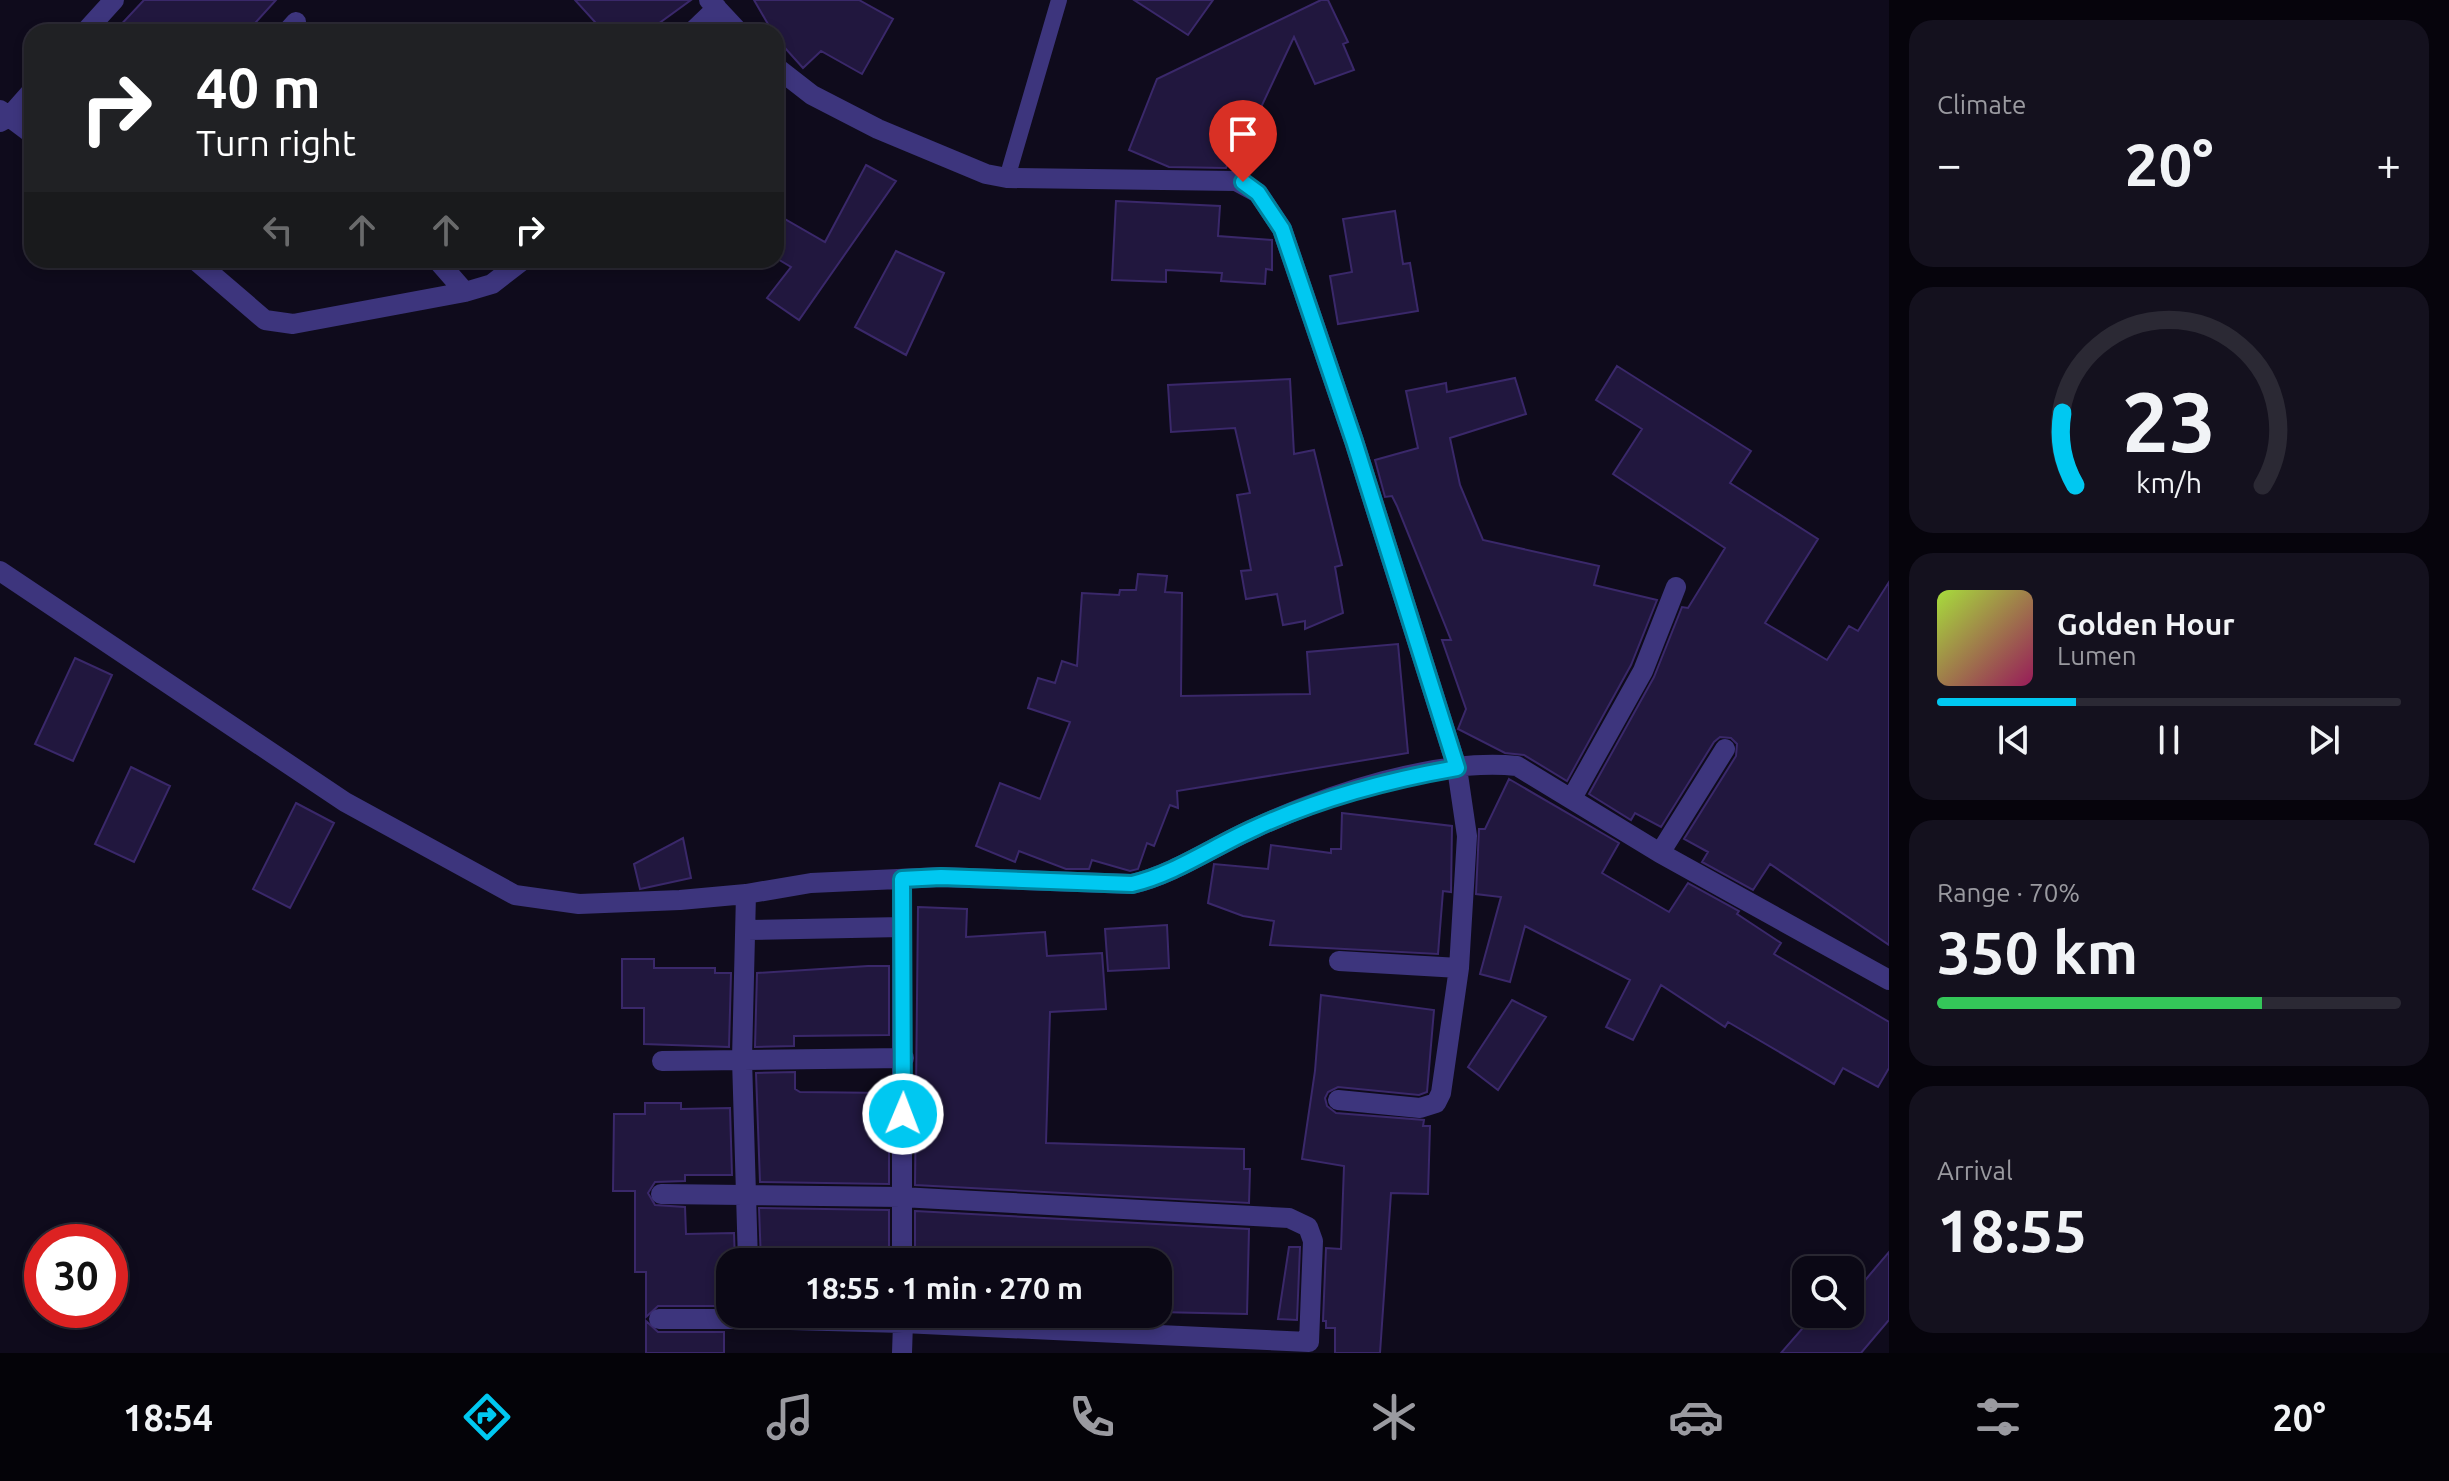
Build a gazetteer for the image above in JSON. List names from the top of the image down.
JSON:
{
  "page": {
    "tile": [
      "Climate",
      ["Range · 70%", "350 km"],
      ["Arrival", "18:55"]
    ],
    "turn": ["40 m", "Turn right"],
    "heat": ["−", "20°", "+"],
    "song": ["Golden Hour", "Lumen"],
    "limit": "30",
    "trip": "18:55 · 1 min · 270 m",
    "tabs": ["18:54", "20°"],
    "gauge": ["23", "km/h"]
  }
}
